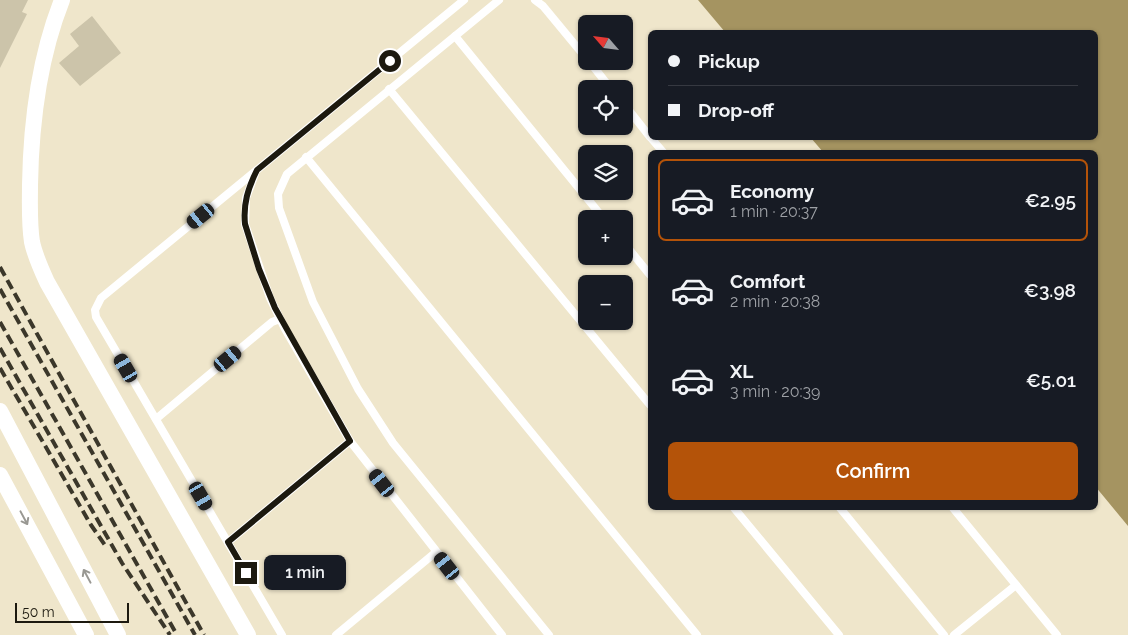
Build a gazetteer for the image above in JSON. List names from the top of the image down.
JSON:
{
  "scale_bar": "50 m",
  "north": "top left",
  "page": {
    "map_buttons": ["+", "−"],
    "banner": ["Pickup", "Drop-off"],
    "list": [
      {
        "name": "Economy",
        "note": "1 min · 20:37",
        "value": "€2.95"
      },
      {
        "name": "Comfort",
        "note": "2 min · 20:38",
        "value": "€3.98"
      },
      {
        "name": "XL",
        "note": "3 min · 20:39",
        "value": "€5.01"
      }
    ],
    "buttons": "Confirm",
    "bubble": "1 min",
    "scale": "50 m"
  }
}
